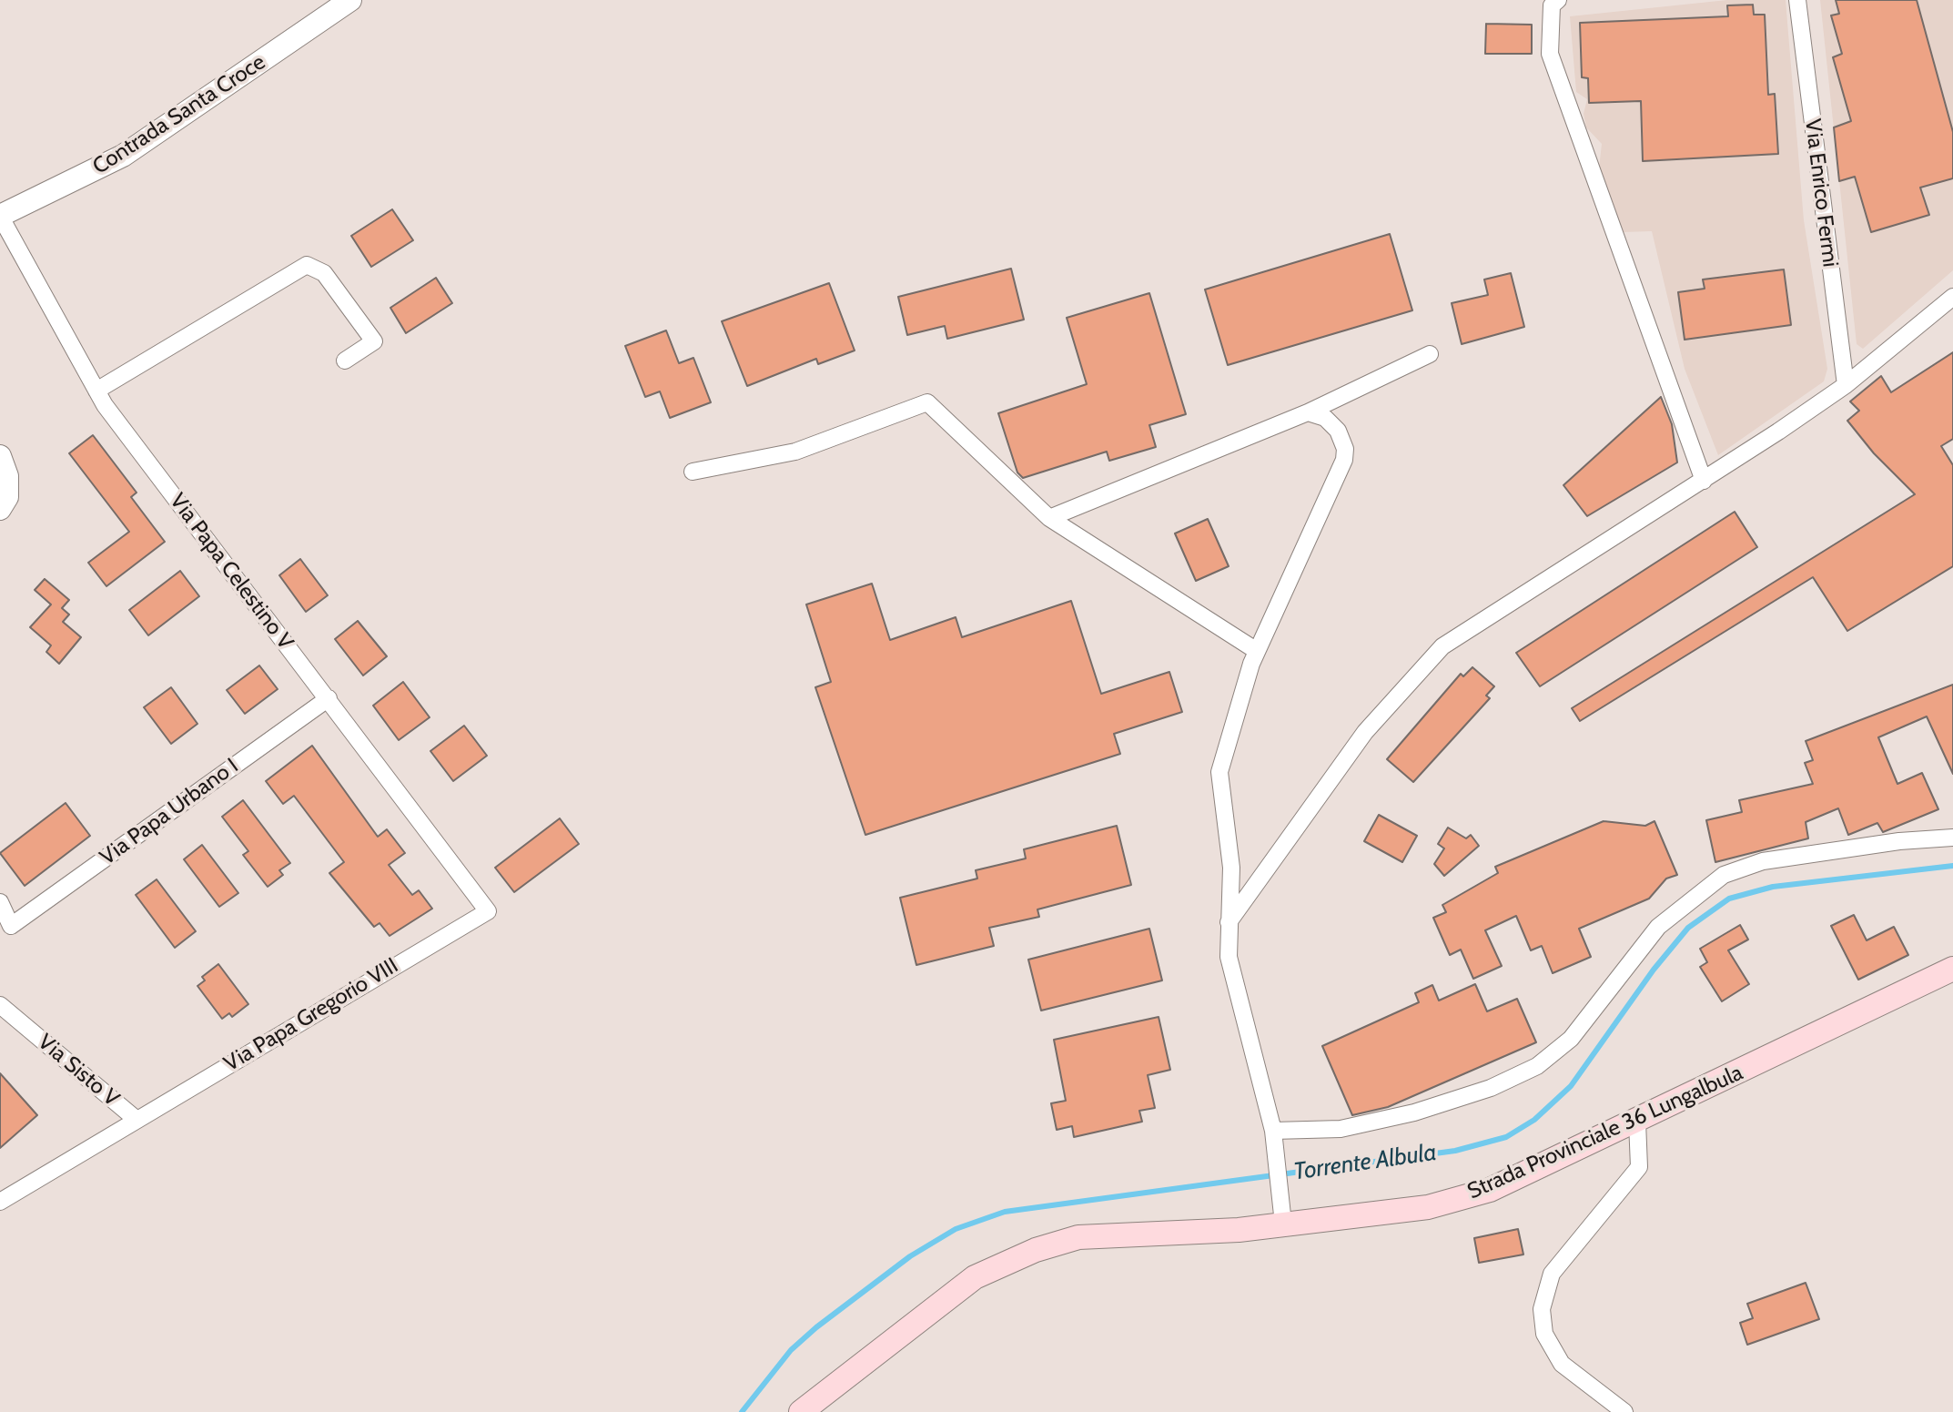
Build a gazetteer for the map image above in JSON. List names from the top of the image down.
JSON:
{
  "streets": {
    "main road": ["Strada Provinciale 36 Lungalbula"],
    "street": [
      "Contrada Santa Croce",
      "Via Enrico Fermi",
      "Via Papa Celestino V",
      "Via Papa Urbano I",
      "Via Papa Gregorio VIII",
      "Via Sisto V"
    ]
  },
  "crossings": [
    ["Contrada Santa Croce", "Via Papa Celestino V"],
    ["Via Papa Celestino V", "Via Papa Urbano I"],
    ["Via Papa Celestino V", "Via Papa Gregorio VIII"],
    ["Via Papa Gregorio VIII", "Via Sisto V"]
  ],
  "water": ["Torrente Albula"]
}
